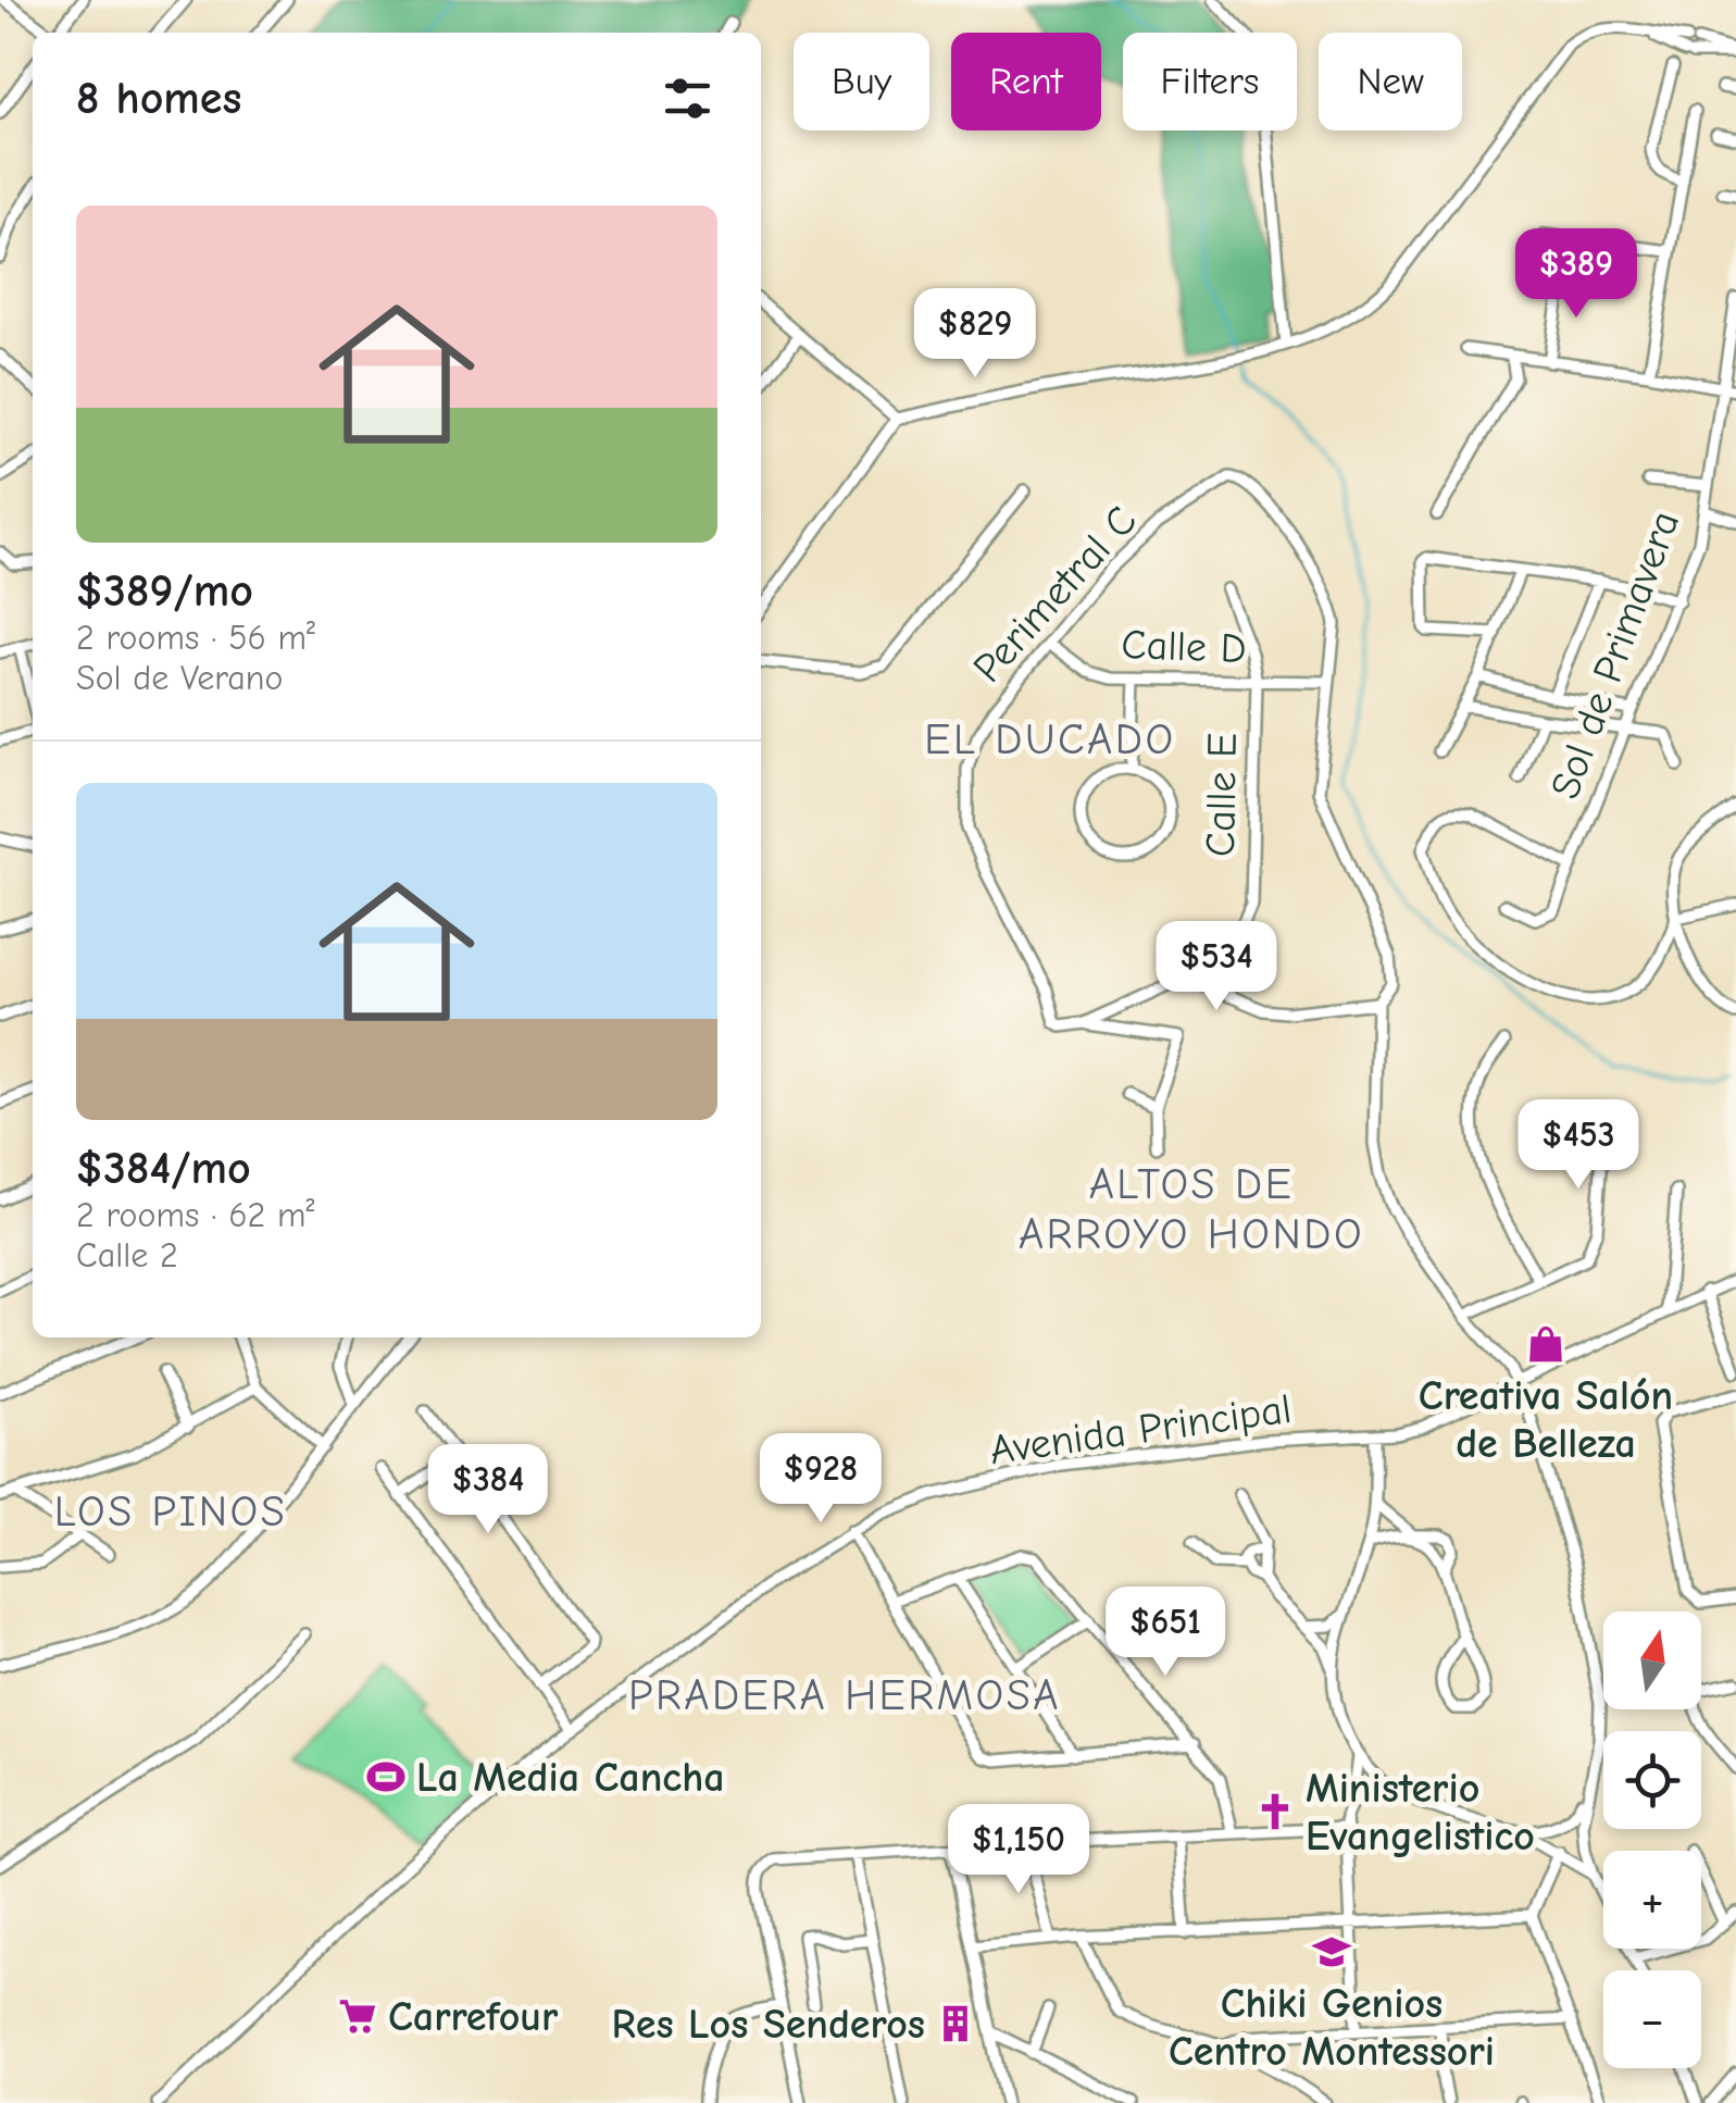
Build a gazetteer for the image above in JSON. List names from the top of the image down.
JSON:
{
  "streets": {
    "street": [
      "Perimetral C",
      "Calle D",
      "Sol de Primavera",
      "Calle E",
      "Avenida Principal"
    ]
  },
  "crossings": [
    ["Perimetral C", "Calle D"],
    ["Perimetral C", "Calle E"],
    ["Calle D", "Calle E"]
  ],
  "districts": [
    "EL DUCADO",
    "ALTOS DE ARROYO HONDO",
    "LOS PINOS",
    "PRADERA HERMOSA"
  ],
  "places": {
    "shop": ["Creativa Salón de Belleza"],
    "sports": ["La Media Cancha"],
    "church": ["Ministerio Evangelistico"],
    "school or university": ["Chiki Genios Centro Montessori"],
    "supermarket": ["Carrefour"],
    "building": ["Res Los Senderos"]
  },
  "north": "top",
  "page": {
    "chip": [
      "Buy",
      "Rent",
      "Filters",
      "New"
    ],
    "heading": "8 homes",
    "list": [
      {
        "name": "$389/mo",
        "note": "2 rooms · 56 m² · Sol de Verano"
      },
      {
        "name": "$384/mo",
        "note": "2 rooms · 62 m² · Calle 2"
      }
    ],
    "price": [
      "$389",
      "$829",
      "$534",
      "$453",
      "$928",
      "$384",
      "$651",
      "$1,150"
    ],
    "map_buttons": ["+", "−"]
  }
}
